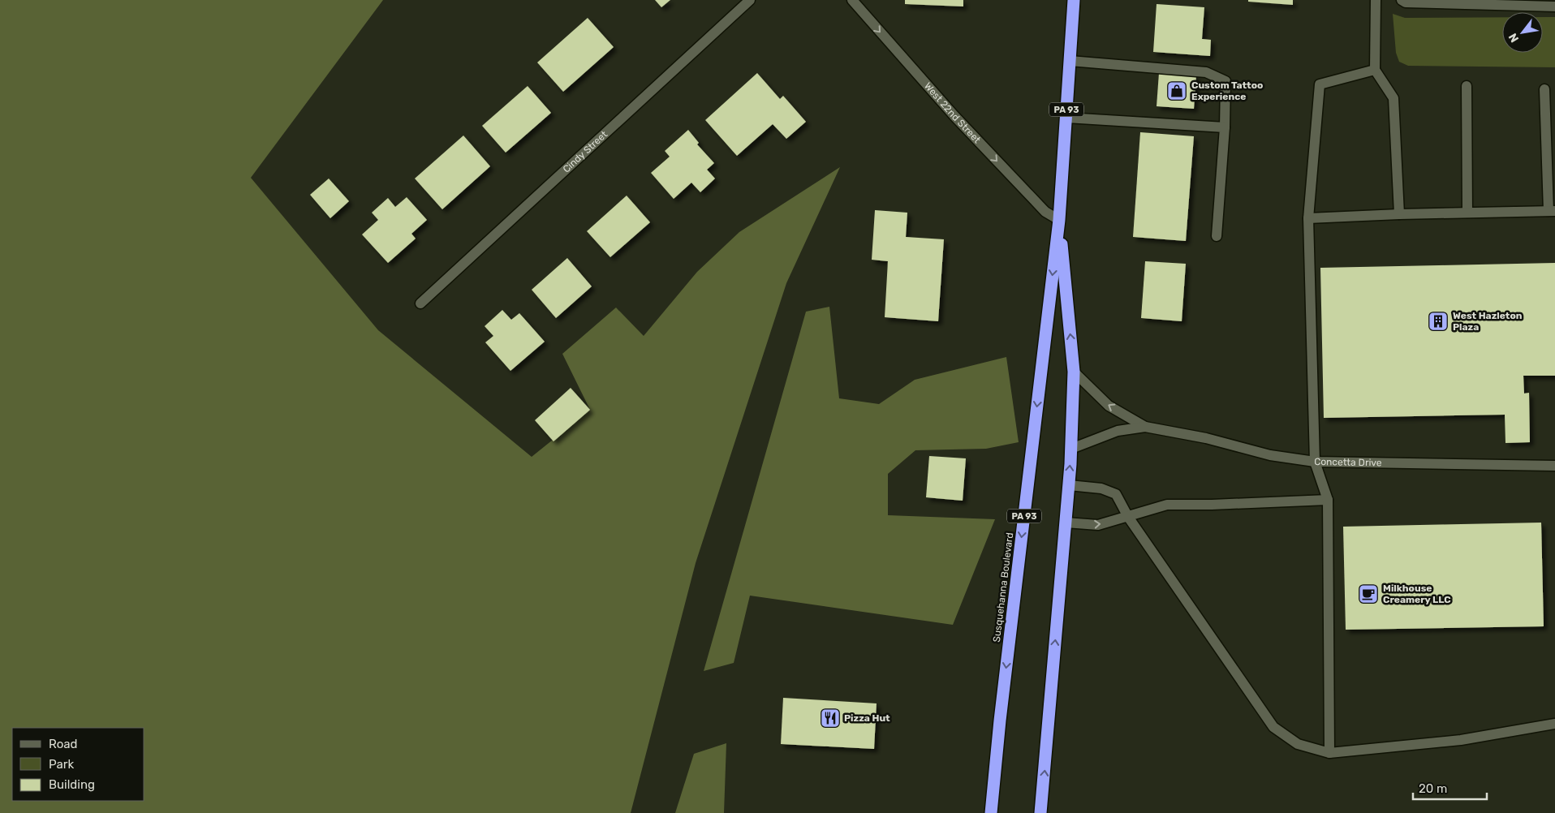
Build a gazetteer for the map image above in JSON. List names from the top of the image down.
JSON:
{
  "streets": {
    "highway": ["PA 93", "Susquehanna Boulevard"],
    "street": ["West 22nd Street", "Cindy Street", "Concetta Drive"]
  },
  "crossings": [
    ["West 22nd Street", "Susquehanna Boulevard"],
    ["Concetta Drive", "Susquehanna Boulevard"]
  ],
  "one_way": ["West 22nd Street"],
  "places": {
    "shop": ["Custom Tattoo Experience"],
    "building": ["West Hazleton Plaza"],
    "cafe": ["Milkhouse Creamery LLC"],
    "restaurant": ["Pizza Hut"]
  },
  "legend": ["Road", "Park", "Building"],
  "scale_bar": "20 m",
  "north": "bottom left"
}
